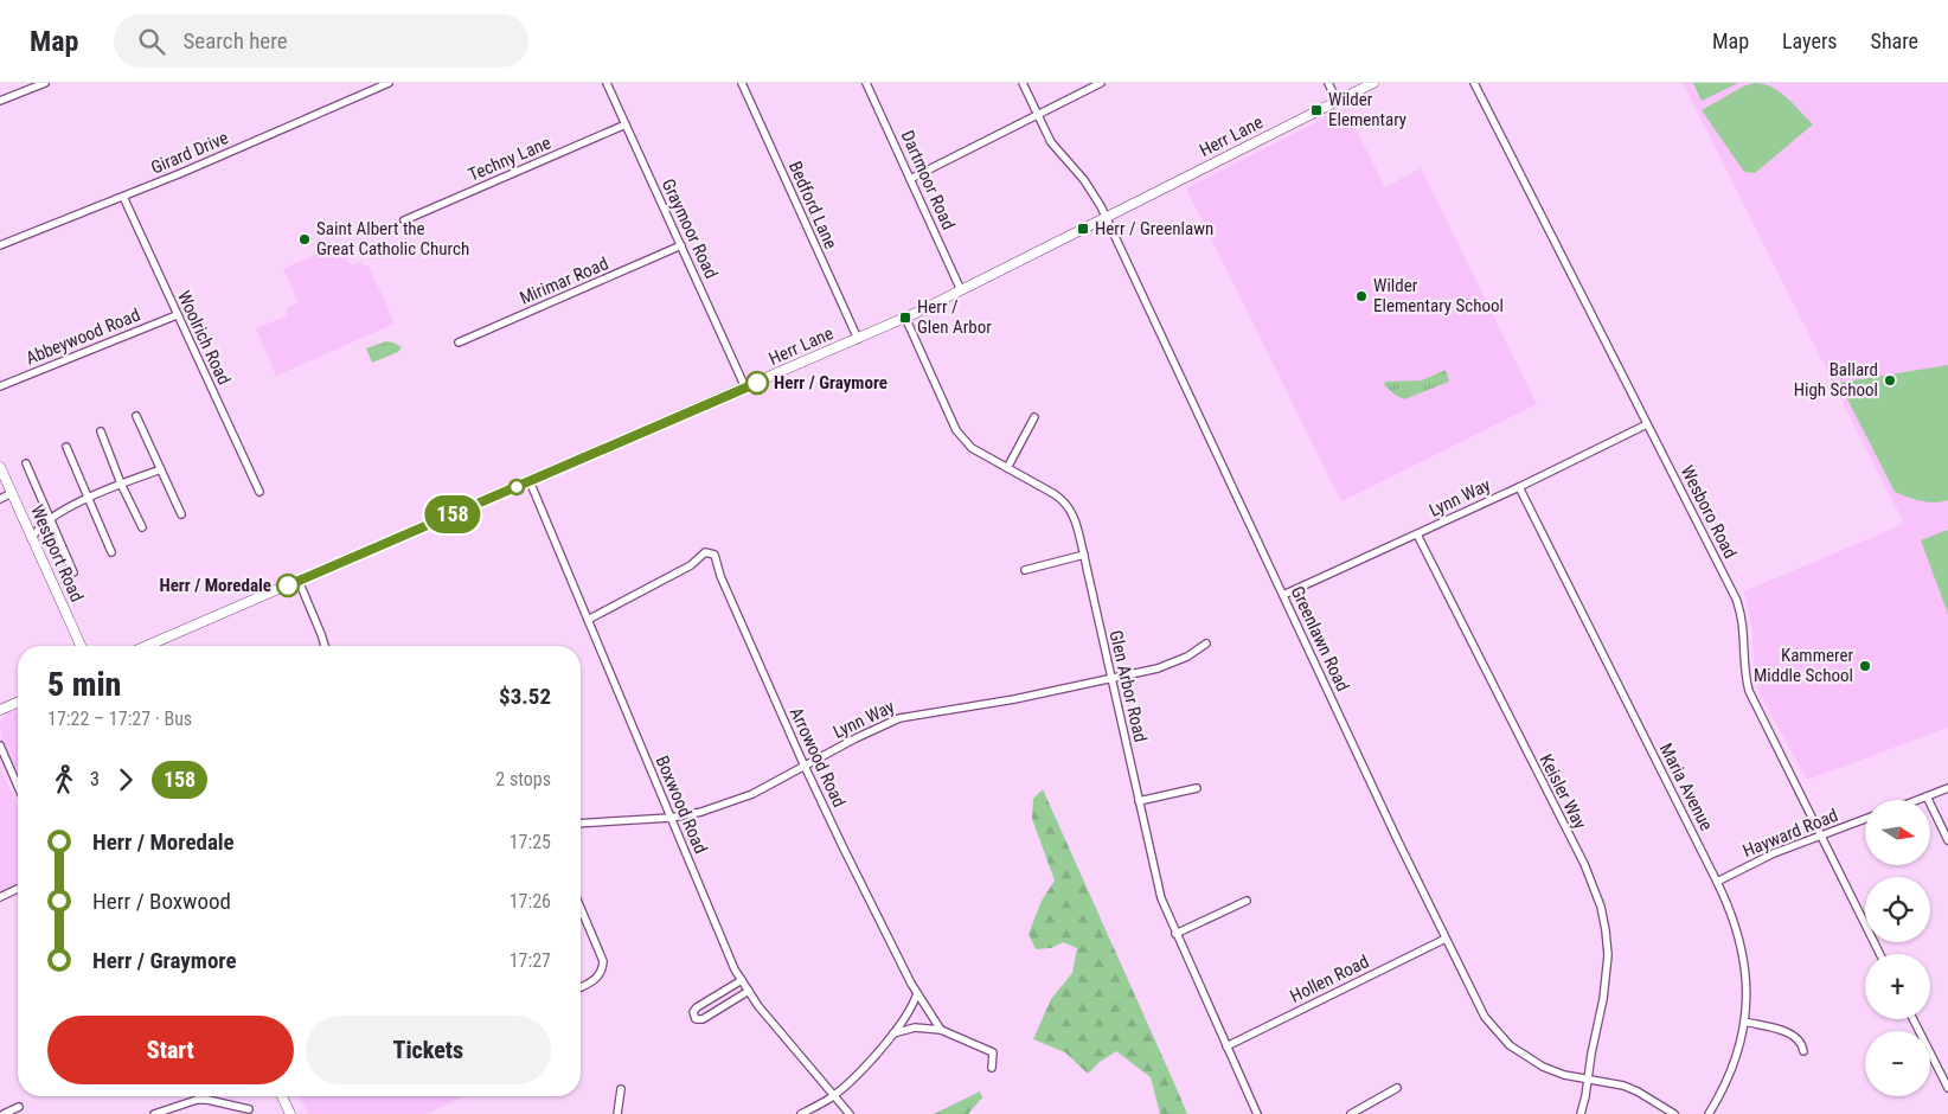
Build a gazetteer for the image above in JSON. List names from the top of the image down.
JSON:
{
  "streets": {
    "main road": ["Herr Lane", "Westport Road"],
    "street": [
      "Girard Drive",
      "Techny Lane",
      "Dartmoor Road",
      "Bedford Lane",
      "Graymoor Road",
      "Mirimar Road",
      "Abbeywood Road",
      "Woolrich Road",
      "Lynn Way",
      "Wesboro Road",
      "Greenlawn Road",
      "Glen Arbor Road",
      "Arrowood Road",
      "Maria Avenue",
      "Keisler Way",
      "Boxwood Road",
      "Hayward Road",
      "Hollen Road"
    ]
  },
  "crossings": [
    ["Herr Lane", "Dartmoor Road"],
    ["Herr Lane", "Bedford Lane"],
    ["Herr Lane", "Graymoor Road"],
    ["Herr Lane", "Greenlawn Road"],
    ["Herr Lane", "Glen Arbor Road"],
    ["Herr Lane", "Boxwood Road"],
    ["Girard Drive", "Woolrich Road"],
    ["Techny Lane", "Graymoor Road"],
    ["Graymoor Road", "Mirimar Road"],
    ["Abbeywood Road", "Woolrich Road"],
    ["Lynn Way", "Wesboro Road"],
    ["Lynn Way", "Greenlawn Road"],
    ["Lynn Way", "Glen Arbor Road"],
    ["Lynn Way", "Arrowood Road"],
    ["Lynn Way", "Maria Avenue"],
    ["Lynn Way", "Keisler Way"],
    ["Lynn Way", "Boxwood Road"],
    ["Wesboro Road", "Hayward Road"],
    ["Greenlawn Road", "Keisler Way"],
    ["Greenlawn Road", "Hollen Road"],
    ["Glen Arbor Road", "Hollen Road"],
    ["Arrowood Road", "Boxwood Road"],
    ["Maria Avenue", "Hayward Road"]
  ],
  "places": {
    "transit": ["Wilder Elementary", "Herr / Greenlawn", "Herr / Glen Arbor"],
    "other": [
      "Saint Albert the Great Catholic Church",
      "Wilder Elementary School",
      "Ballard High School",
      "Herr / Graymore",
      "Herr / Moredale",
      "Kammerer Middle School"
    ]
  },
  "lines": ["bus line 158"],
  "north": "right",
  "page": {
    "header": "Map",
    "search": "Search here",
    "nav": ["Map", "Layers", "Share"],
    "on_map": "158",
    "heading": ["5 min", "17:22 – 17:27 · Bus", "$3.52"],
    "legs": ["3", "158", "2 stops"],
    "map_buttons": ["+", "−"],
    "list": [
      {
        "name": "Herr / Moredale",
        "value": "17:25"
      },
      {
        "name": "Herr / Boxwood",
        "value": "17:26"
      },
      {
        "name": "Herr / Graymore",
        "value": "17:27"
      }
    ],
    "buttons": ["Start", "Tickets"]
  }
}
